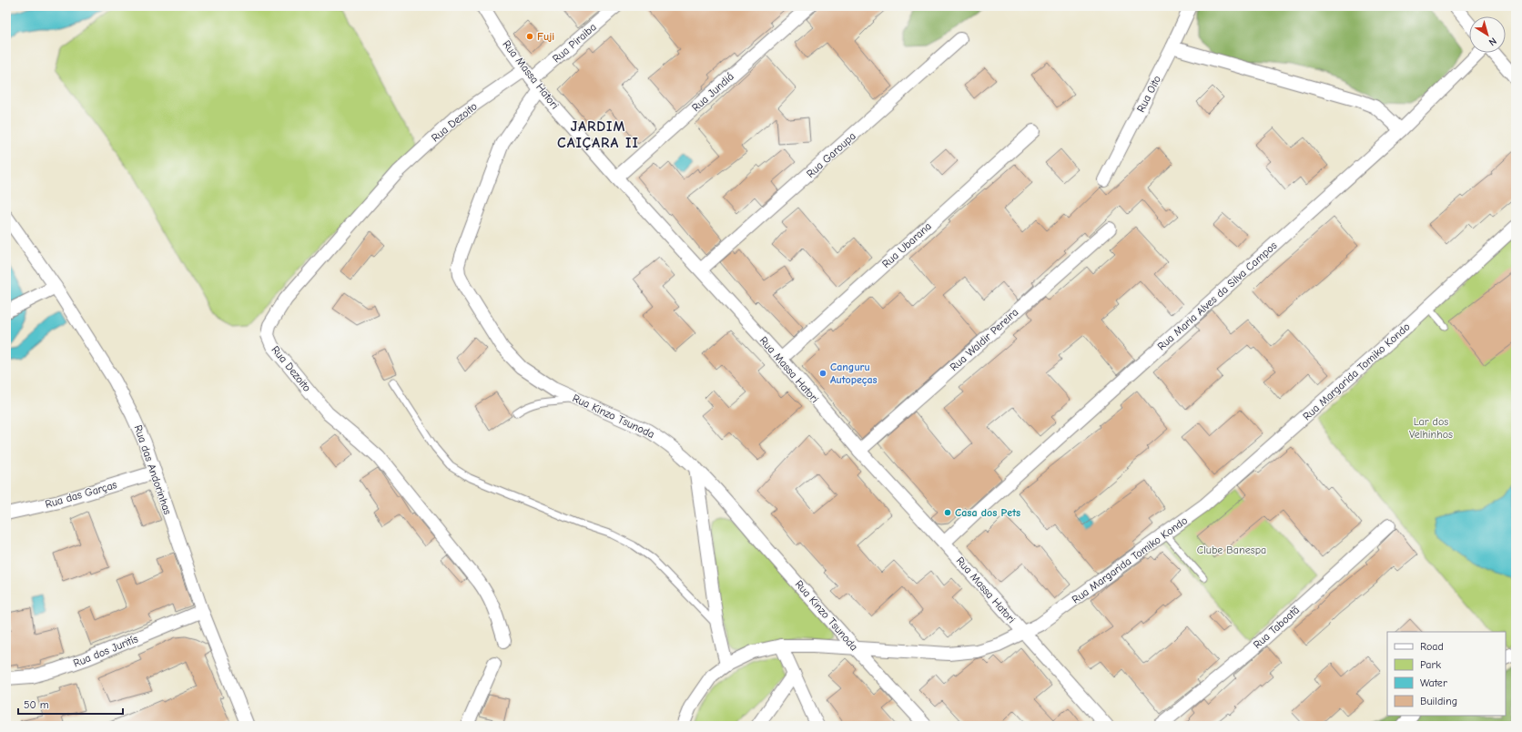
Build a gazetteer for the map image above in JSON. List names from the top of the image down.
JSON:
{
  "streets": {
    "street": [
      "Rua Piraiba",
      "Rua Massa Hatori",
      "Rua Jundiá",
      "Rua Oito",
      "Rua Dezoito",
      "Rua Garoupa",
      "Rua Ubarana",
      "Rua Maria Alves da Silva Campos",
      "Rua Waldir Pereira",
      "Rua Margarida Tomiko Kondo",
      "Rua Kinzo Tsunoda",
      "Rua das Andorinhas",
      "Rua das Garças",
      "Rua Taboatã",
      "Rua dos Juritís"
    ]
  },
  "crossings": [
    ["Rua Piraiba", "Rua Massa Hatori"],
    ["Rua Piraiba", "Rua Dezoito"],
    ["Rua Massa Hatori", "Rua Jundiá"],
    ["Rua Massa Hatori", "Rua Dezoito"],
    ["Rua Massa Hatori", "Rua Garoupa"],
    ["Rua Massa Hatori", "Rua Ubarana"],
    ["Rua Massa Hatori", "Rua Maria Alves da Silva Campos"],
    ["Rua Massa Hatori", "Rua Waldir Pereira"],
    ["Rua Massa Hatori", "Rua Margarida Tomiko Kondo"],
    ["Rua Massa Hatori", "Rua Kinzo Tsunoda"],
    ["Rua Margarida Tomiko Kondo", "Rua Kinzo Tsunoda"],
    ["Rua das Andorinhas", "Rua das Garças"],
    ["Rua das Andorinhas", "Rua dos Juritís"]
  ],
  "districts": ["JARDIM CAIÇARA II"],
  "parks": ["Lar dos Velhinhos", "Clube Banespa"],
  "places": ["Fuji", "Canguru Autopeças", "Casa dos Pets"],
  "legend": [
    "Road",
    "Park",
    "Water",
    "Building"
  ],
  "scale_bar": "50 m",
  "north": "bottom right"
}
